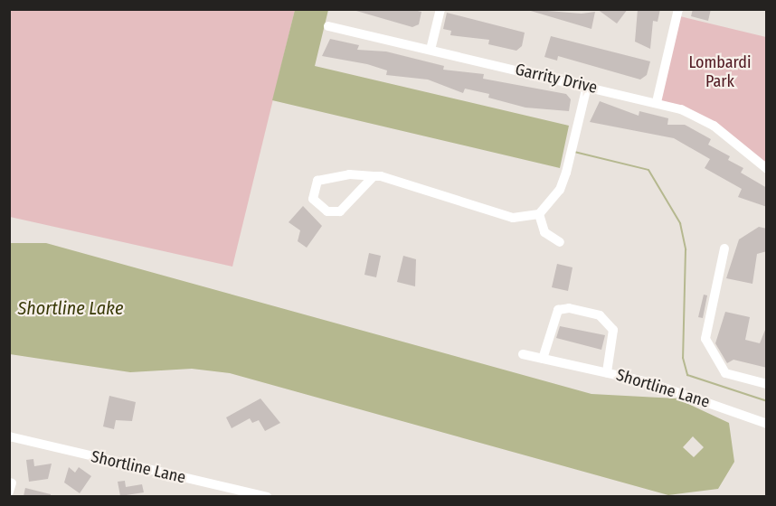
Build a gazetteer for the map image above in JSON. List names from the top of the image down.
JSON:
{
  "streets": {
    "street": ["Garrity Drive", "Shortline Lane"]
  },
  "water": ["Shortline Lake"],
  "parks": ["Lombardi Park"]
}
